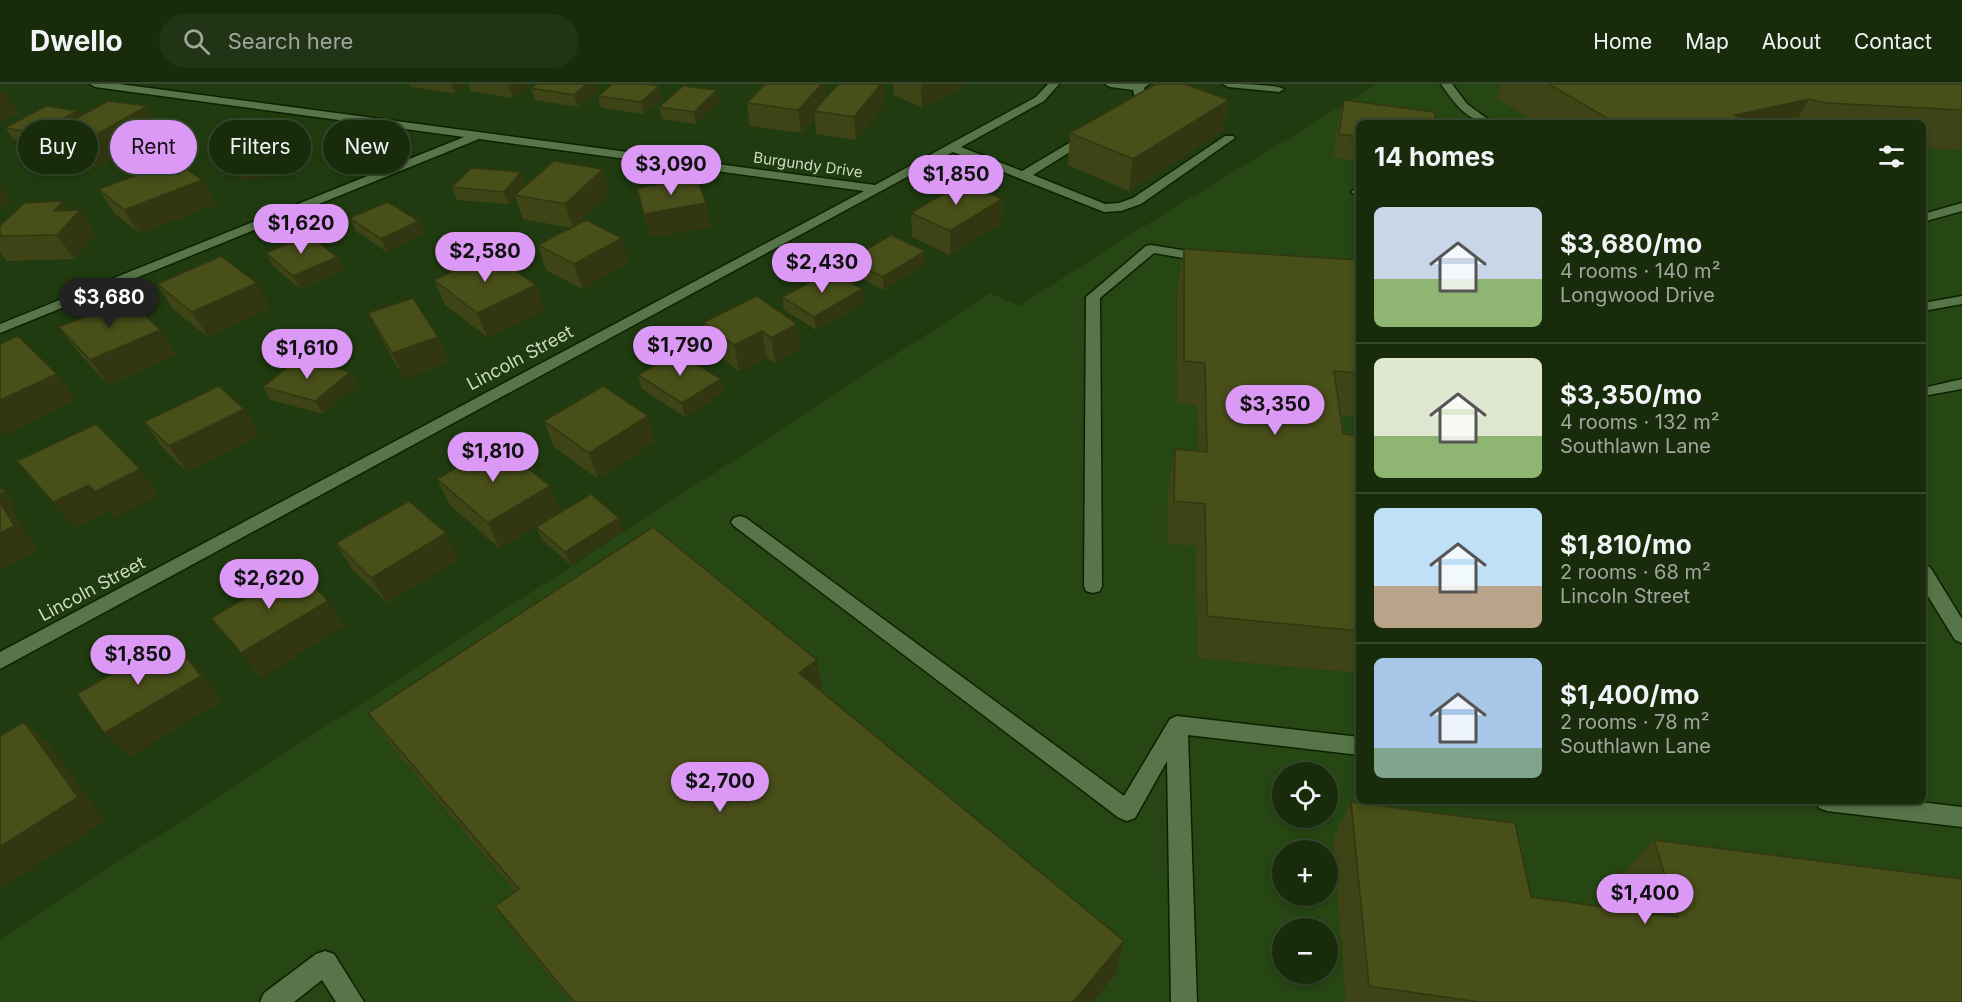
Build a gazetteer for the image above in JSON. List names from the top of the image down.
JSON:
{
  "streets": {
    "street": ["Burgundy Drive", "Lincoln Street"]
  },
  "crossings": [
    ["Burgundy Drive", "Lincoln Street"]
  ],
  "page": {
    "header": "Dwello",
    "search": "Search here",
    "nav": [
      "Home",
      "Map",
      "About",
      "Contact"
    ],
    "chip": [
      "Buy",
      "Rent",
      "Filters",
      "New"
    ],
    "heading": "14 homes",
    "price": [
      "$3,090",
      "$1,850",
      "$1,620",
      "$2,580",
      "$2,430",
      "$3,680",
      "$1,790",
      "$1,610",
      "$3,350",
      "$1,810",
      "$2,620",
      "$1,850",
      "$2,700",
      "$1,400"
    ],
    "list": [
      {
        "name": "$3,680/mo",
        "note": "4 rooms · 140 m² · Longwood Drive"
      },
      {
        "name": "$3,350/mo",
        "note": "4 rooms · 132 m² · Southlawn Lane"
      },
      {
        "name": "$1,810/mo",
        "note": "2 rooms · 68 m² · Lincoln Street"
      },
      {
        "name": "$1,400/mo",
        "note": "2 rooms · 78 m² · Southlawn Lane"
      }
    ],
    "map_buttons": ["+", "−"]
  }
}
